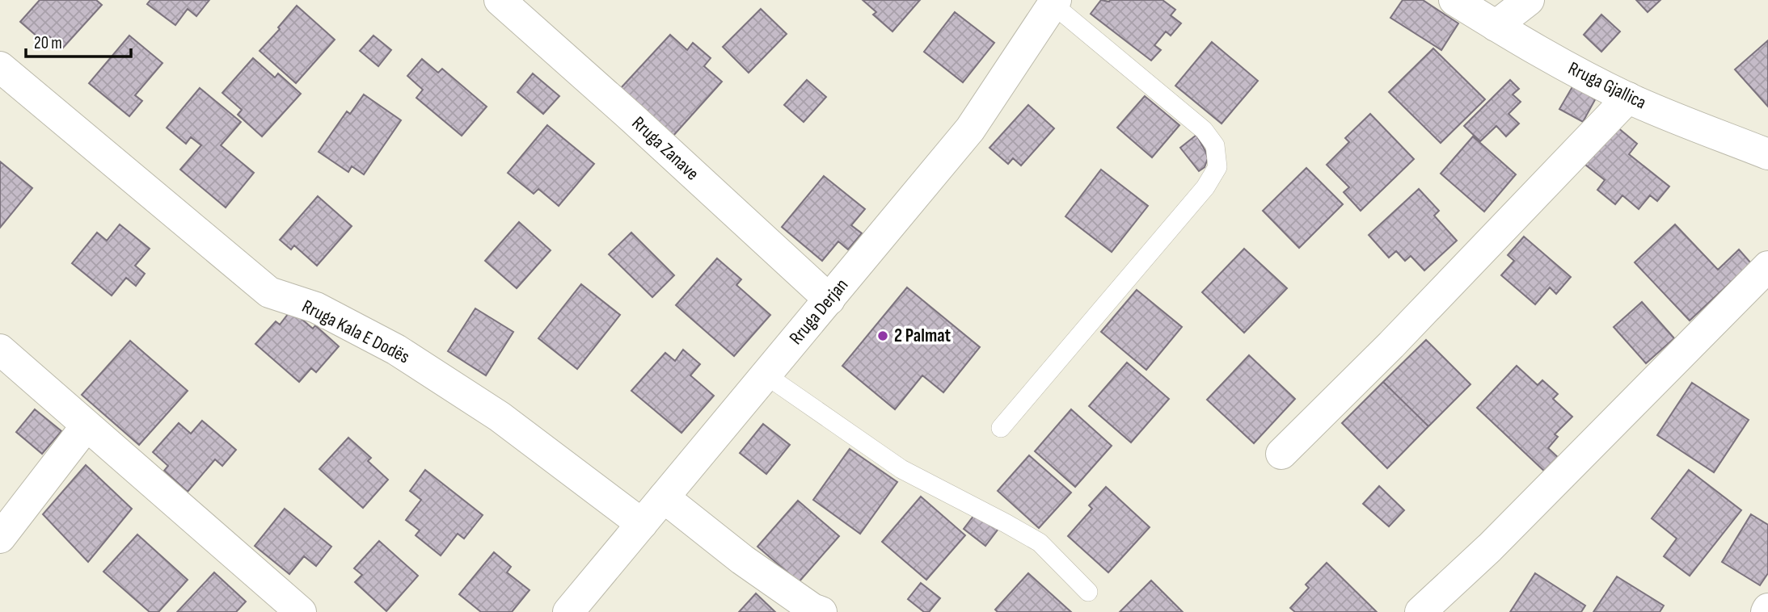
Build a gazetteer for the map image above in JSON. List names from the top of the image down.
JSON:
{
  "streets": {
    "street": [
      "Rruga Gjallica",
      "Rruga Zanave",
      "Rruga Derjan",
      "Rruga Kala E Dodës"
    ]
  },
  "crossings": [
    ["Rruga Zanave", "Rruga Derjan"],
    ["Rruga Derjan", "Rruga Kala E Dodës"]
  ],
  "places": ["2 Palmat"],
  "scale_bar": "20 m"
}
